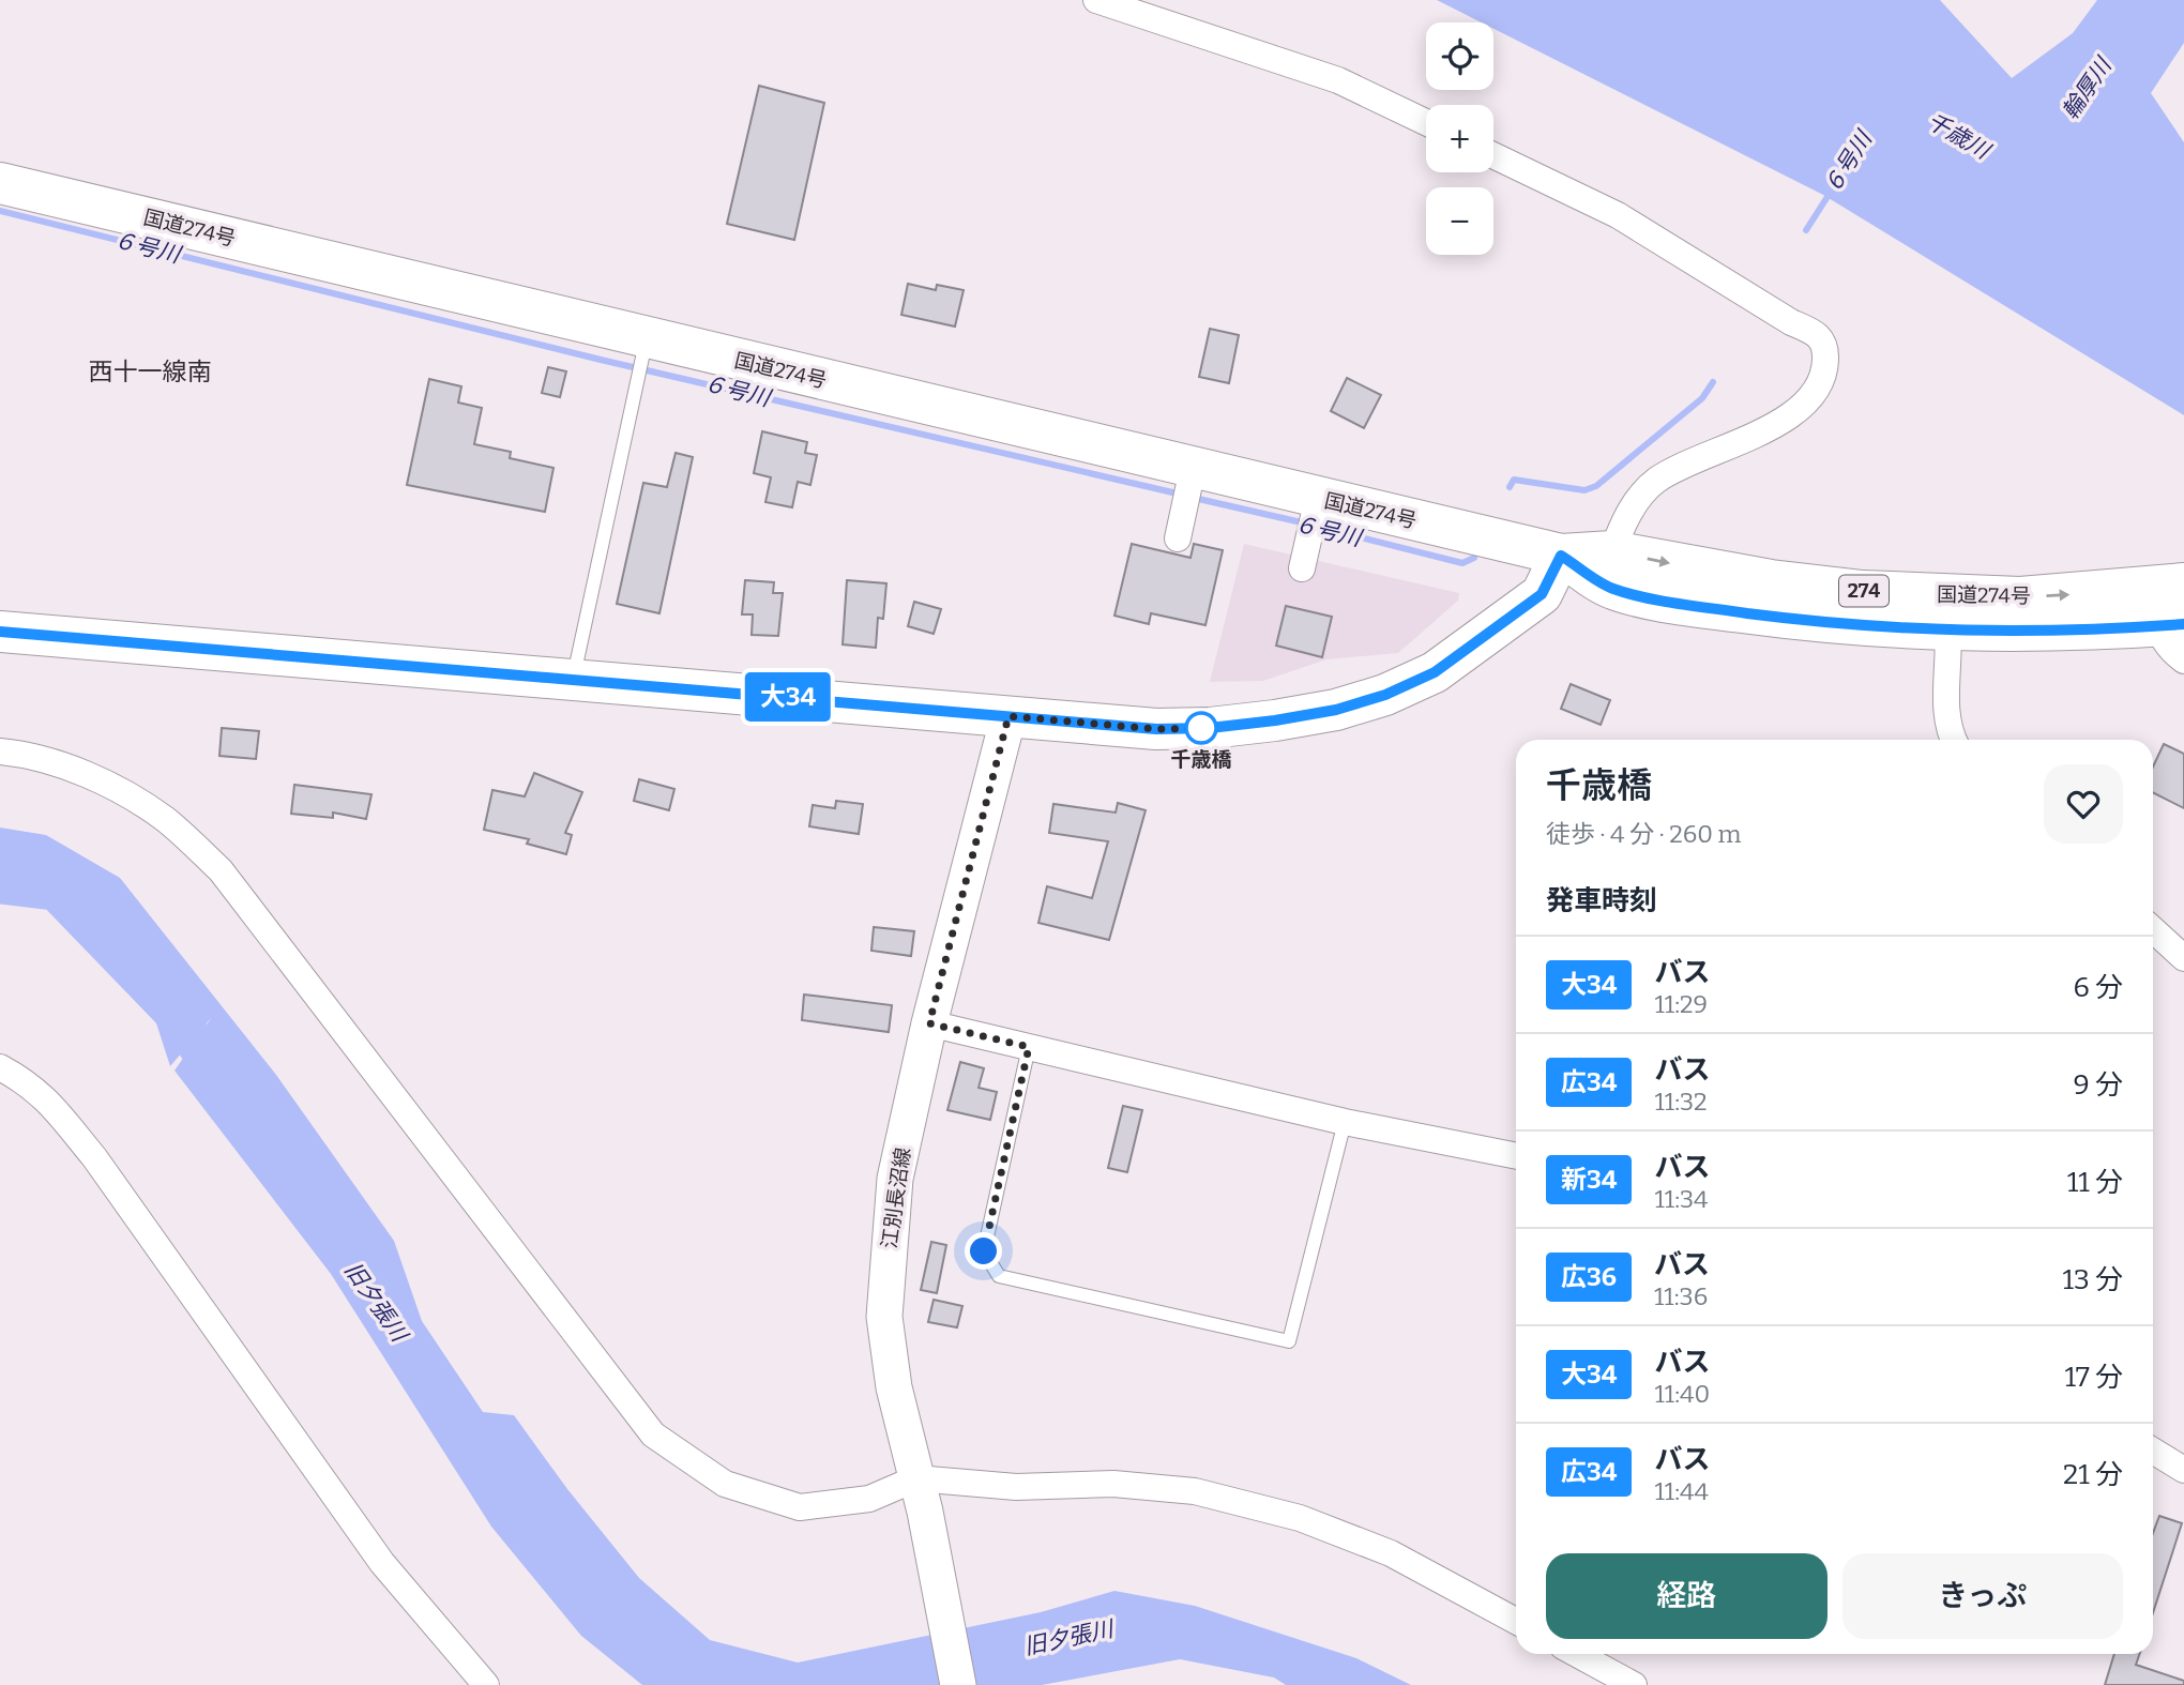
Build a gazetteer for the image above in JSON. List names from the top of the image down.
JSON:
{
  "streets": {
    "main road": ["国道274号", "274", "江別長沼線"]
  },
  "districts": ["西十一線南"],
  "water": [
    "輪厚川",
    "千歳川",
    "６号川",
    "旧夕張川"
  ],
  "places": ["千歳橋"],
  "lines": ["bus line 大34"],
  "page": {
    "on_map": "大34",
    "map_buttons": ["+", "−"],
    "heading": [
      ["千歳橋", "徒歩 · 4 分 · 260 m"],
      "発車時刻"
    ],
    "list": [
      {
        "mark": "大34",
        "name": "バス",
        "note": "11:29",
        "value": "6 分"
      },
      {
        "mark": "広34",
        "name": "バス",
        "note": "11:32",
        "value": "9 分"
      },
      {
        "mark": "新34",
        "name": "バス",
        "note": "11:34",
        "value": "11 分"
      },
      {
        "mark": "広36",
        "name": "バス",
        "note": "11:36",
        "value": "13 分"
      },
      {
        "mark": "大34",
        "name": "バス",
        "note": "11:40",
        "value": "17 分"
      },
      {
        "mark": "広34",
        "name": "バス",
        "note": "11:44",
        "value": "21 分"
      }
    ],
    "buttons": ["経路", "きっぷ"]
  }
}
